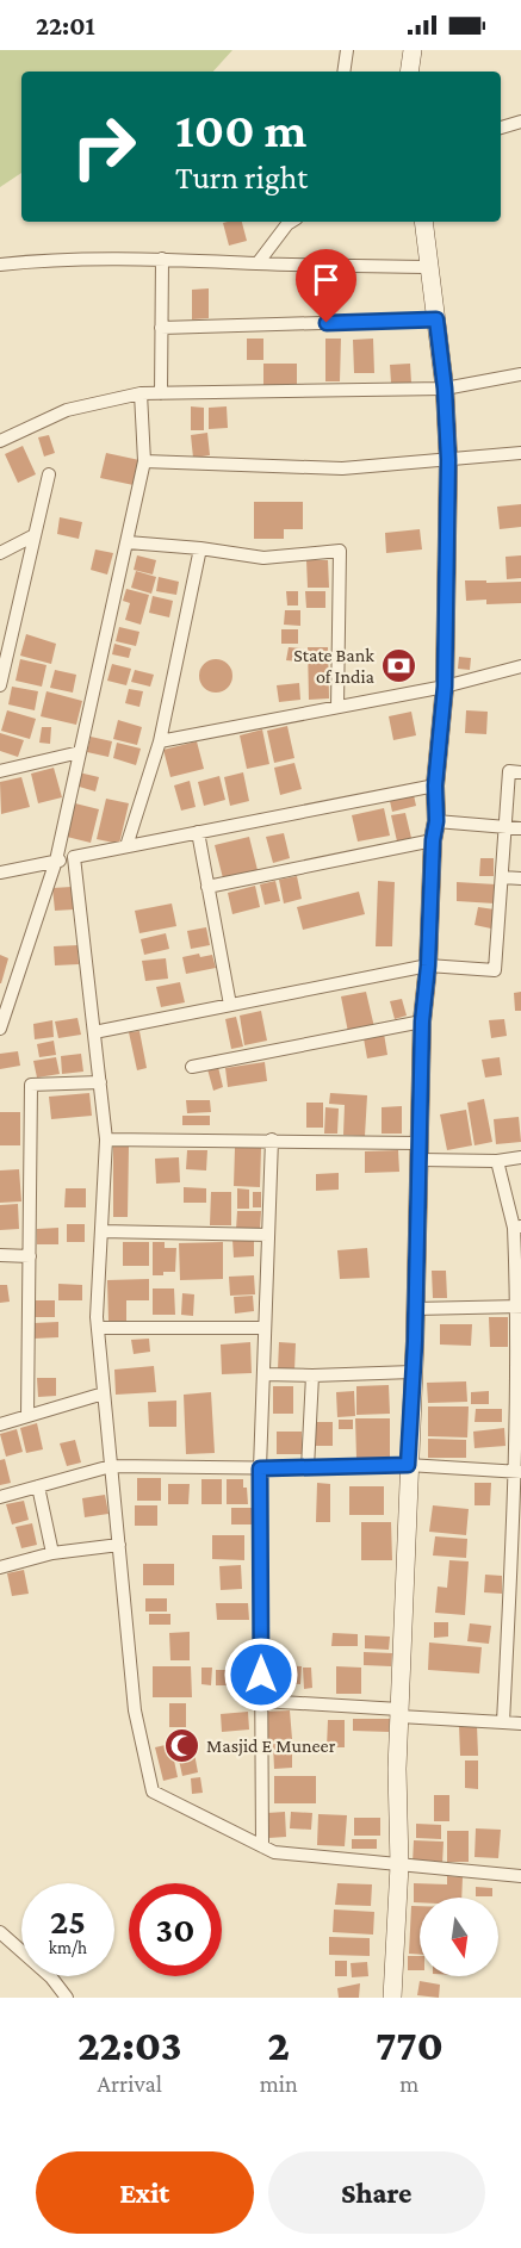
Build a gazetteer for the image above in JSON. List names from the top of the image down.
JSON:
{
  "places": {
    "bank": ["State Bank of India"],
    "mosque": ["Masjid E Muneer"]
  },
  "north": "bottom",
  "page": {
    "status": "22:01",
    "turn": ["100 m", "Turn right"],
    "speed": "25 km/h",
    "limit": "30",
    "eta": [
      "22:03",
      "Arrival",
      "2",
      "min",
      "770",
      "m"
    ],
    "buttons": ["Exit", "Share"]
  }
}
